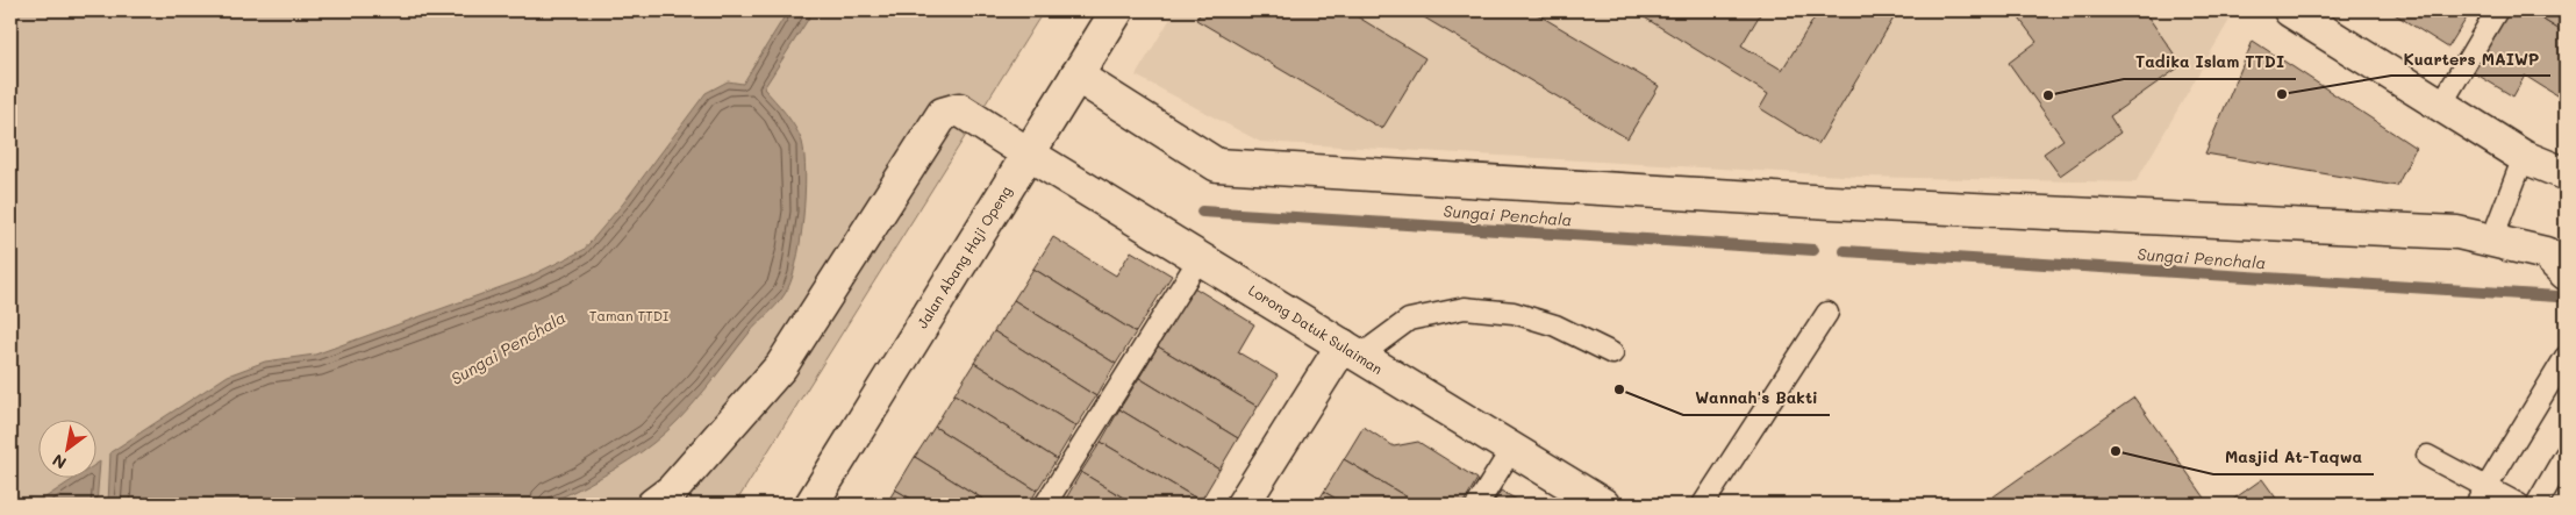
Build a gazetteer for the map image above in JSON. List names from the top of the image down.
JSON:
{
  "streets": {
    "street": ["Jalan Abang Haji Openg", "Lorong Datuk Sulaiman"]
  },
  "crossings": [
    ["Jalan Abang Haji Openg", "Lorong Datuk Sulaiman"]
  ],
  "water": ["Sungai Penchala"],
  "parks": ["Taman TTDI"],
  "places": [
    "Kuarters MAIWP",
    "Tadika Islam TTDI",
    "Wannah's Bakti",
    "Masjid At-Taqwa"
  ],
  "north": "bottom left"
}
